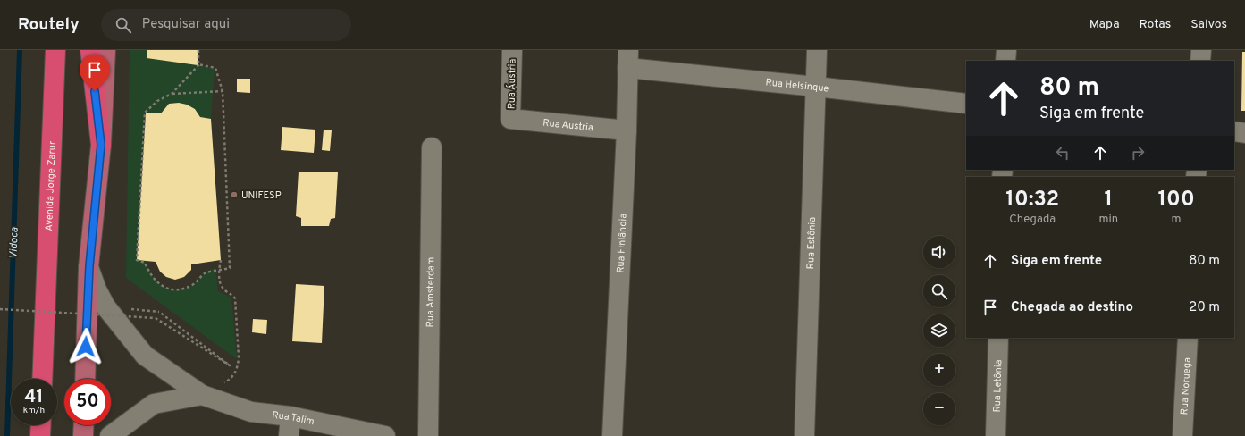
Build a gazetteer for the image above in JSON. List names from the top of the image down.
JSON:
{
  "streets": {
    "highway": ["Avenida Jorge Zarur"],
    "street": [
      "Rua Áustria",
      "Rua Helsinque",
      "Rua Austria",
      "Rua Finlândia",
      "Rua Estônia",
      "Rua Amsterdam",
      "Rua Letônia",
      "Rua Noruega",
      "Rua Talim"
    ]
  },
  "crossings": [
    ["Rua Áustria", "Rua Austria"],
    ["Rua Helsinque", "Rua Finlândia"],
    ["Rua Helsinque", "Rua Estônia"],
    ["Rua Austria", "Rua Finlândia"]
  ],
  "water": ["Vidoca"],
  "places": ["UNIFESP"],
  "page": {
    "header": "Routely",
    "search": "Pesquisar aqui",
    "nav": ["Mapa", "Rotas", "Salvos"],
    "turn": ["80 m", "Siga em frente"],
    "eta": [
      "10:32",
      "Chegada",
      "1",
      "min",
      "100",
      "m"
    ],
    "map_buttons": ["+", "−"],
    "list": [
      {
        "name": "Siga em frente",
        "value": "80 m"
      },
      {
        "name": "Chegada ao destino",
        "value": "20 m"
      }
    ],
    "speed": "41 km/h",
    "limit": "50"
  }
}
